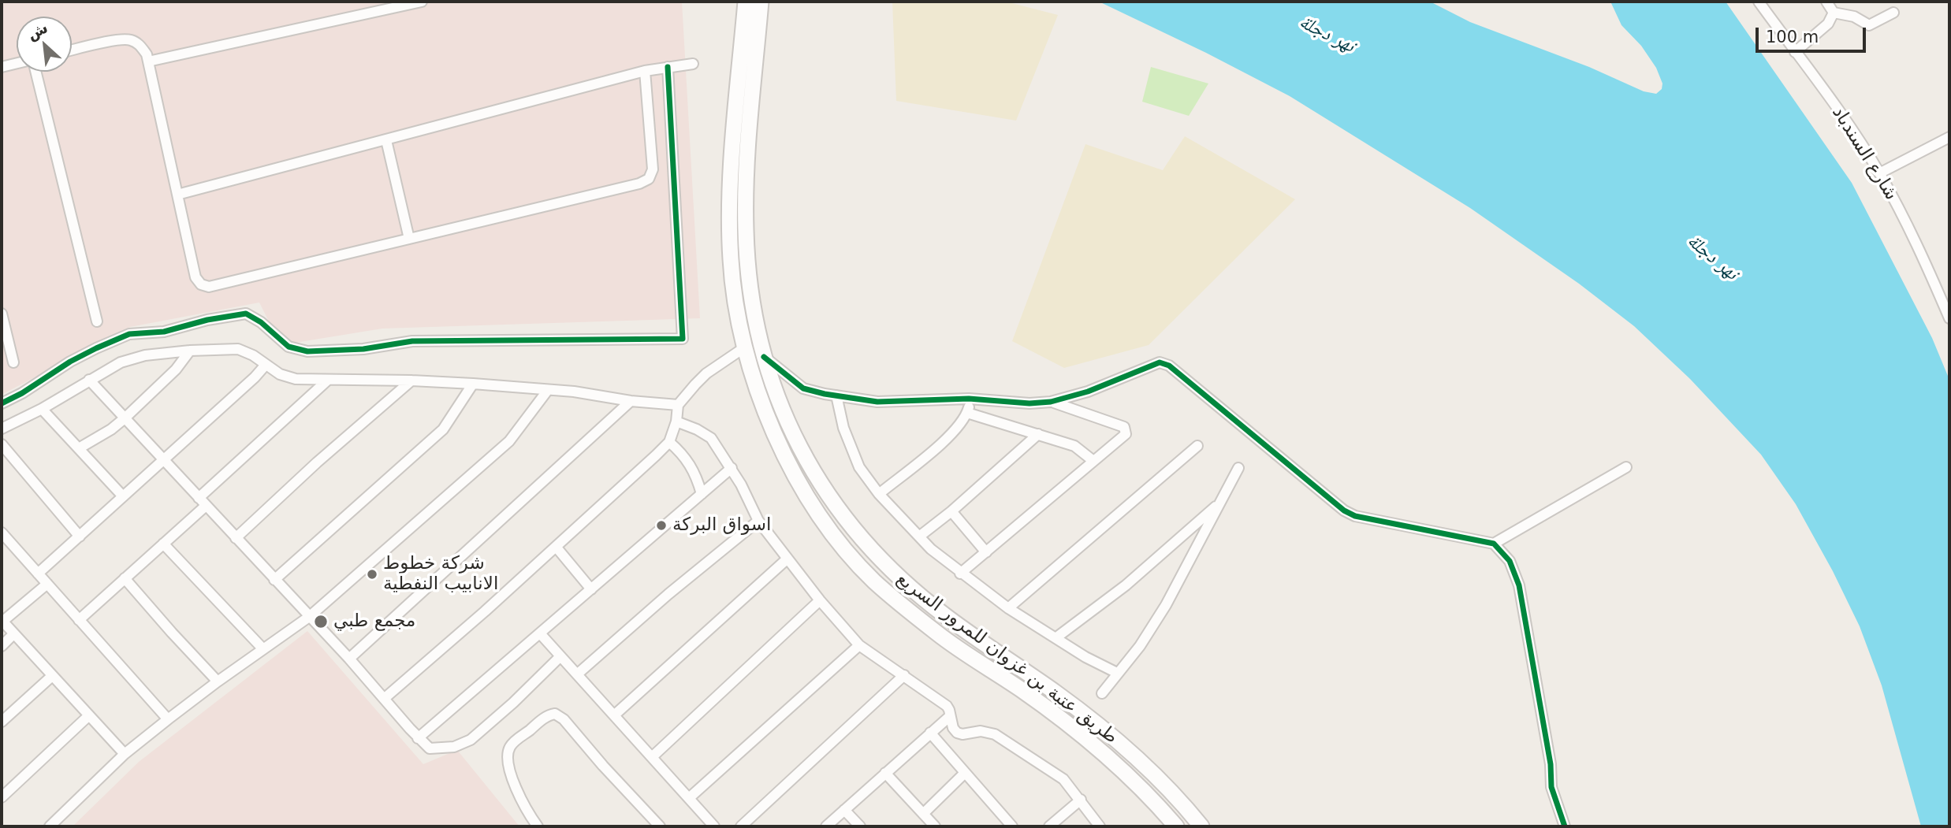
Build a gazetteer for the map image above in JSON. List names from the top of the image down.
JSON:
{
  "streets": {
    "highway": ["طريق عتبة بن غزوان للمرور السريع"],
    "street": ["شارع السندباد"]
  },
  "water": ["نهر دجلة"],
  "places": ["اسواق البركة", "شركة خطوط الانابيب النفطية", "مجمع طبي"],
  "scale_bar": "100 m",
  "north": "top left"
}
